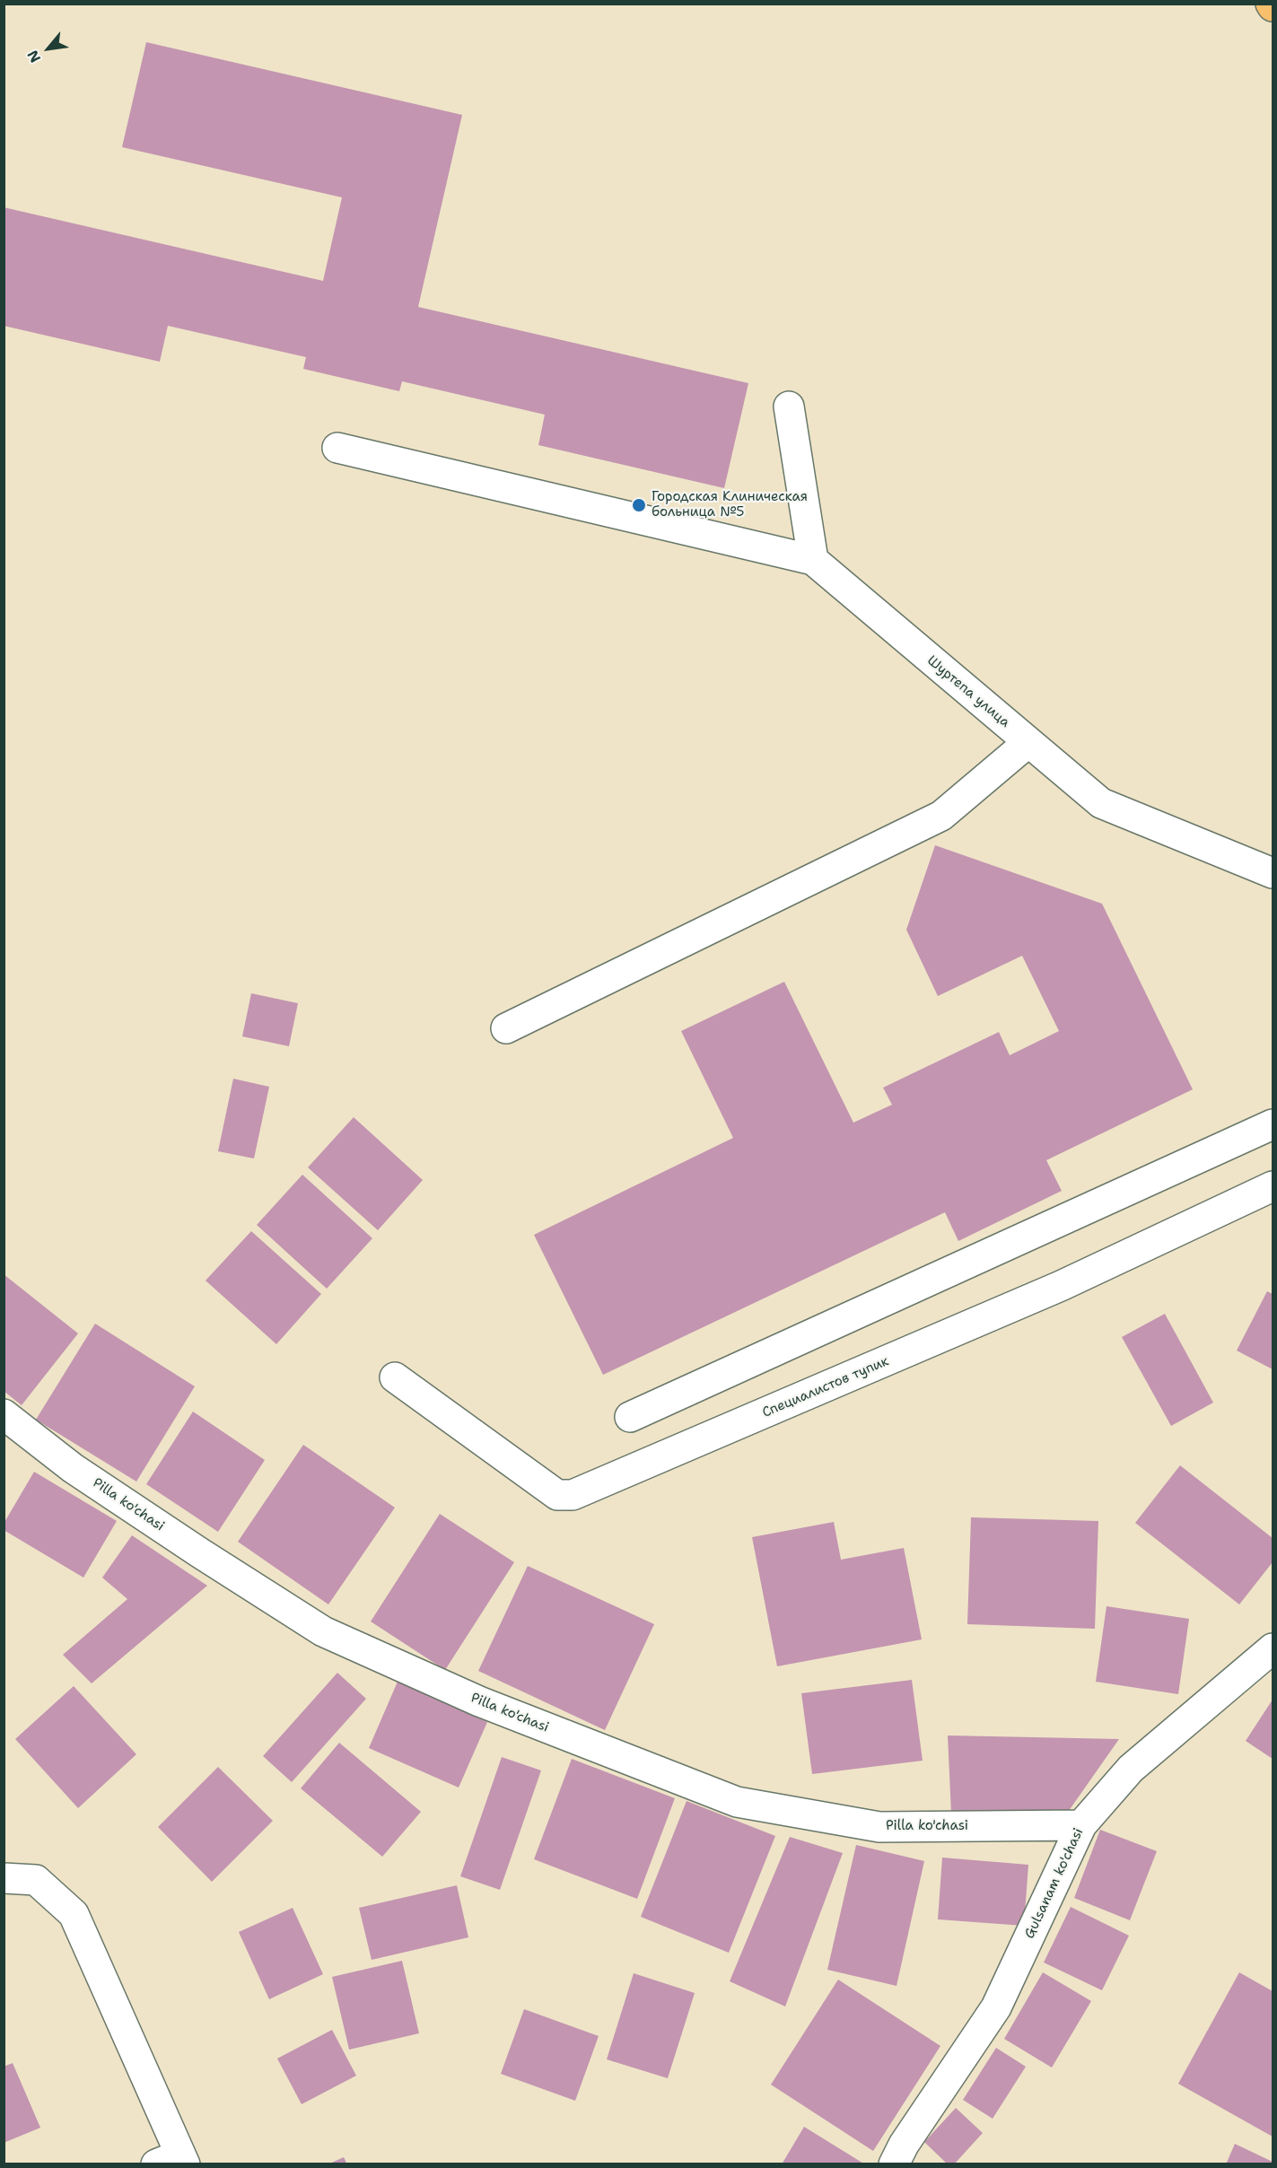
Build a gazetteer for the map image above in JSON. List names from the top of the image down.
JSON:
{
  "streets": {
    "street": [
      "Шуртепа улица",
      "Специалистов тупик",
      "Pilla ko'chasi",
      "Gulsanam ko'chasi"
    ]
  },
  "crossings": [
    ["Pilla ko'chasi", "Gulsanam ko'chasi"]
  ],
  "places": ["Городская Клиническая больница №5"],
  "north": "bottom left"
}
